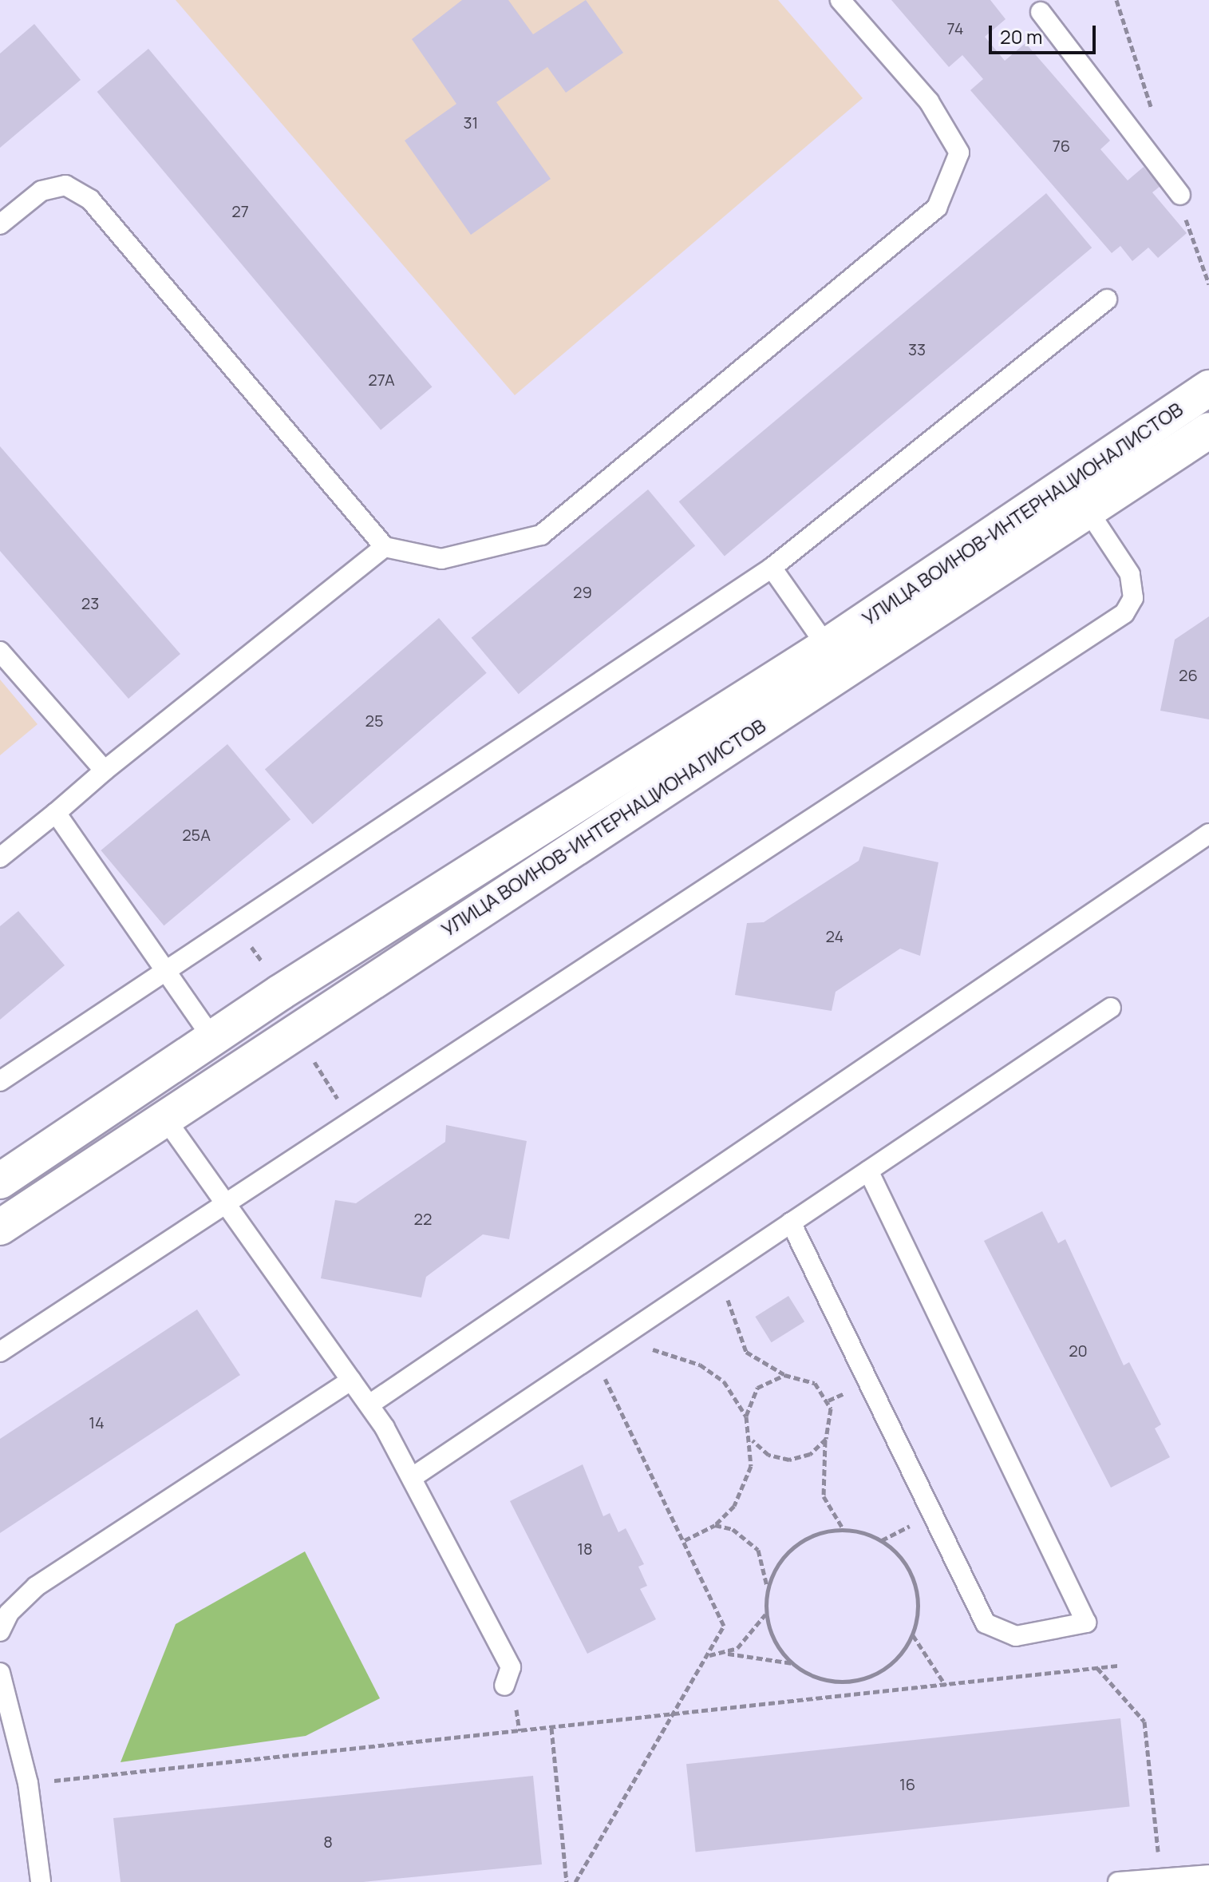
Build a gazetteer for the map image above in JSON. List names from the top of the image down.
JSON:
{
  "streets": {
    "main road": ["УЛИЦА ВОИНОВ-ИНТЕРНАЦИОНАЛИСТОВ"]
  },
  "house_numbers": [
    "74",
    "31",
    "76",
    "27",
    "33",
    "27А",
    "29",
    "23",
    "26",
    "25",
    "25А",
    "24",
    "22",
    "20",
    "14",
    "18",
    "16",
    "8"
  ],
  "scale_bar": "20 m"
}
